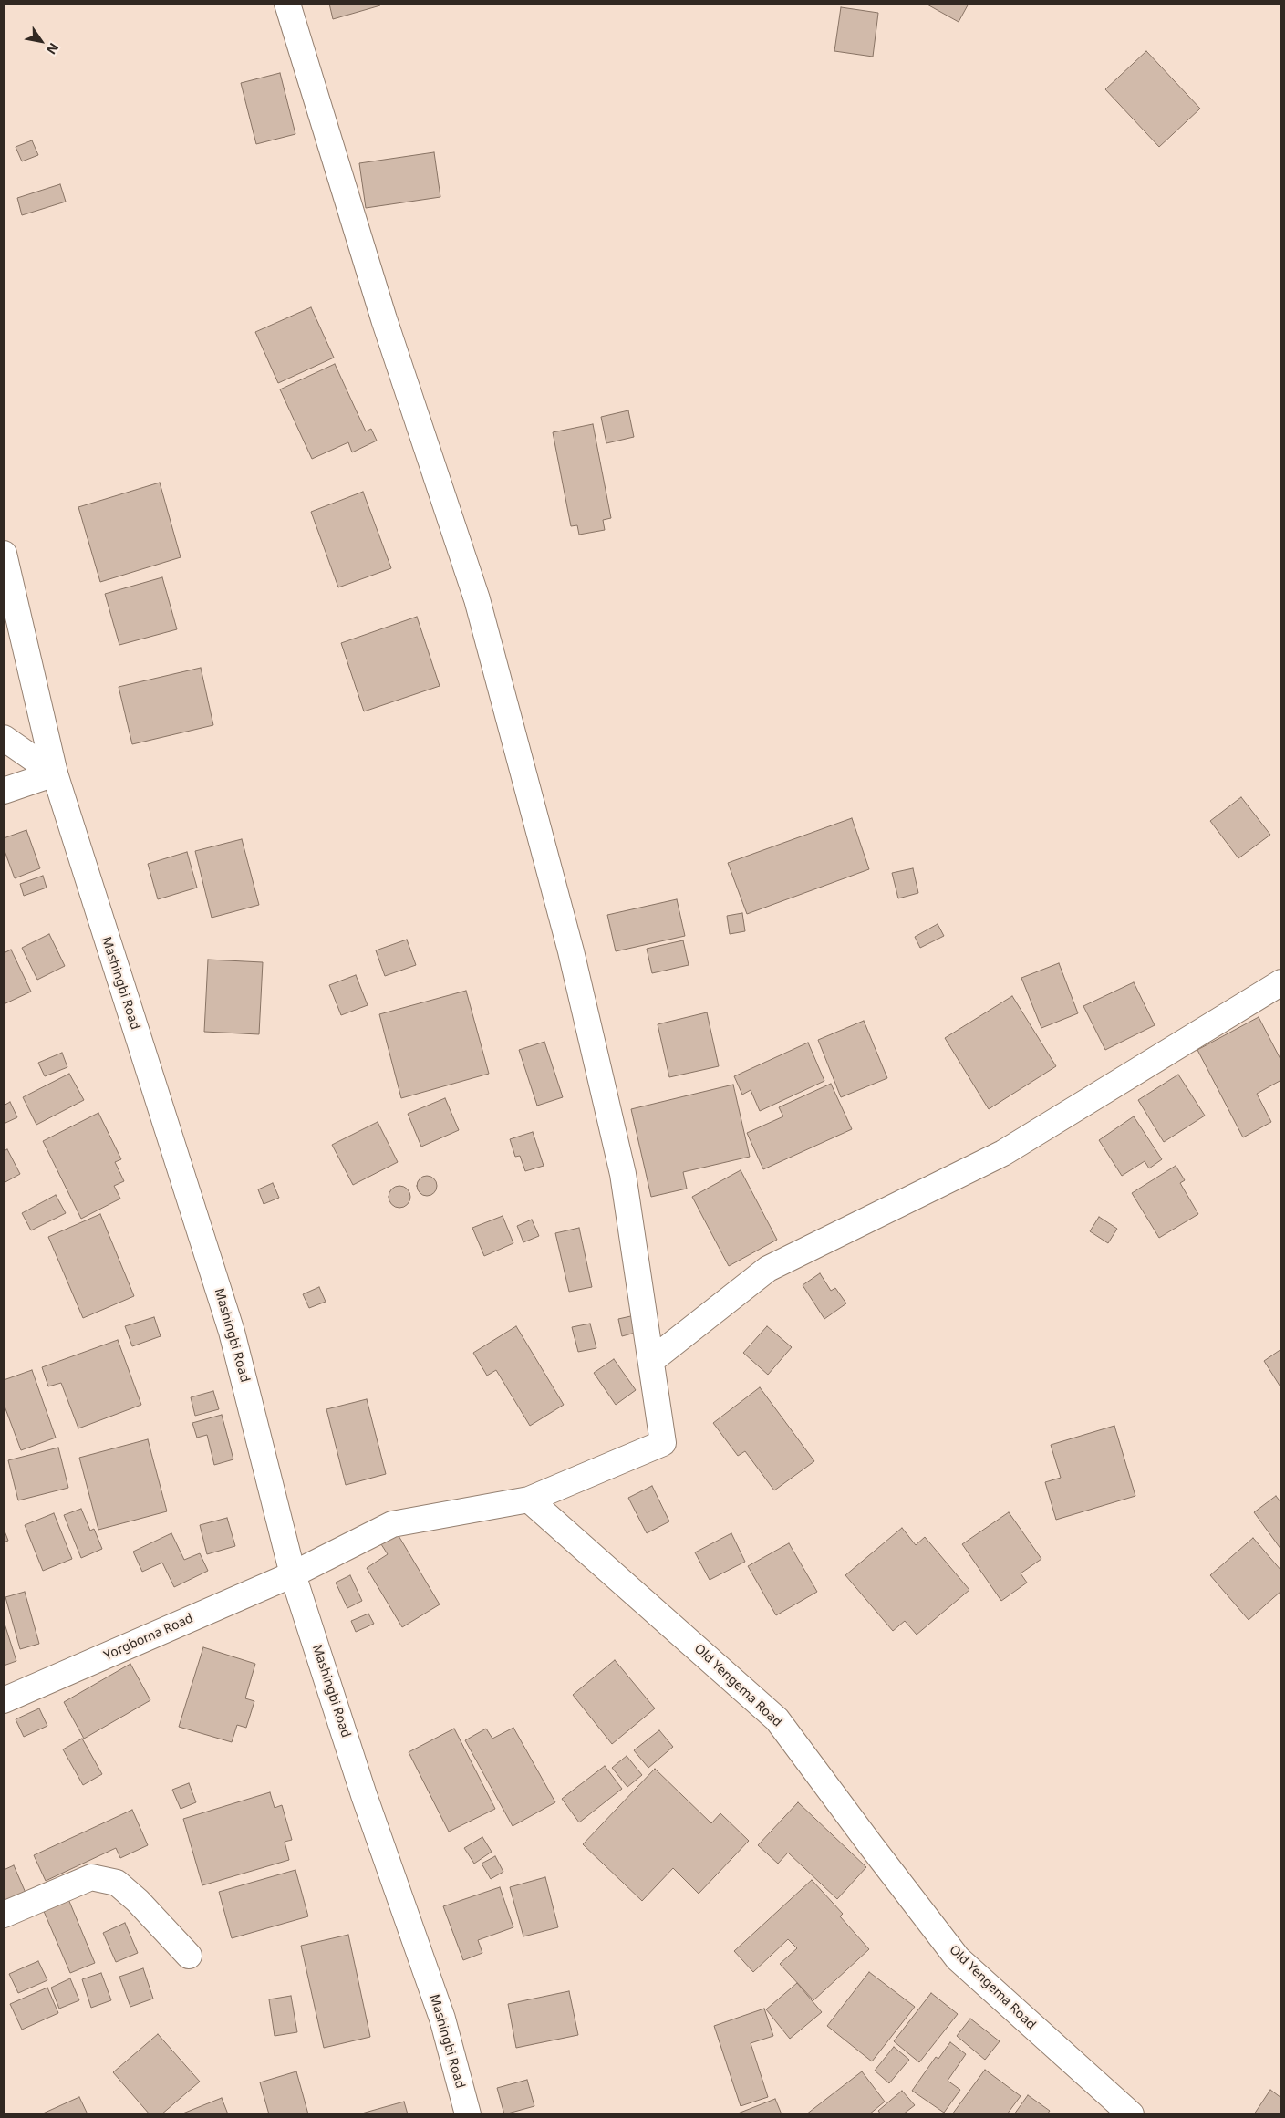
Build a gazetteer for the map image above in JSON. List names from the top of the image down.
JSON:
{
  "streets": {
    "street": ["Mashingbi Road", "Yorgboma Road", "Old Yengema Road"]
  },
  "crossings": [
    ["Mashingbi Road", "Yorgboma Road"]
  ],
  "north": "bottom right"
}
